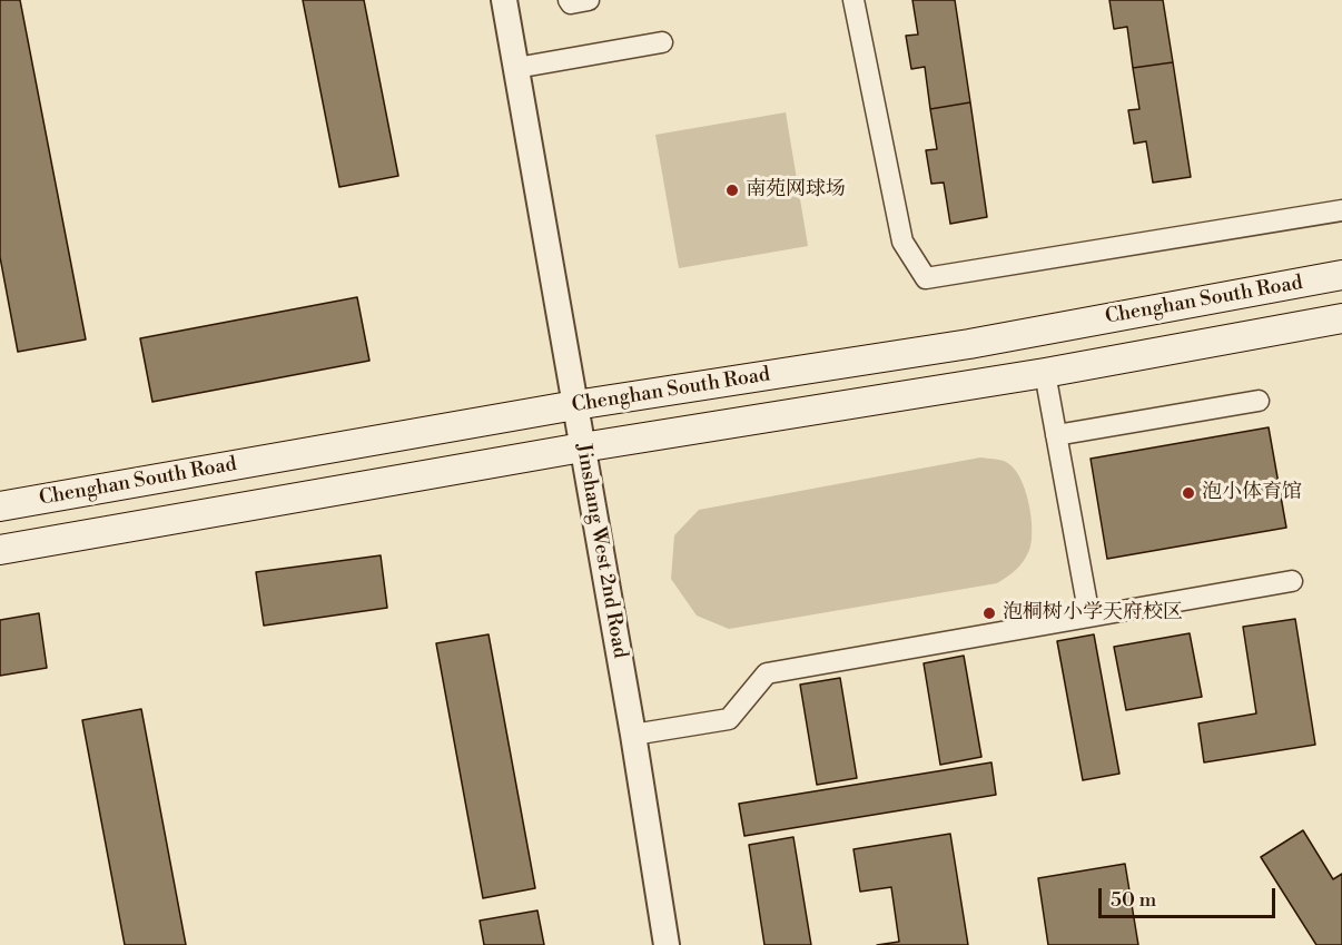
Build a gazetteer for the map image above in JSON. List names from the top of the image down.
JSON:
{
  "streets": {
    "main road": ["Chenghan South Road"],
    "street": ["Jinshang West 2nd Road"]
  },
  "crossings": [
    ["Chenghan South Road", "Jinshang West 2nd Road"]
  ],
  "places": ["南苑网球场", "泡小体育馆", "泡桐树小学天府校区"],
  "scale_bar": "50 m"
}
